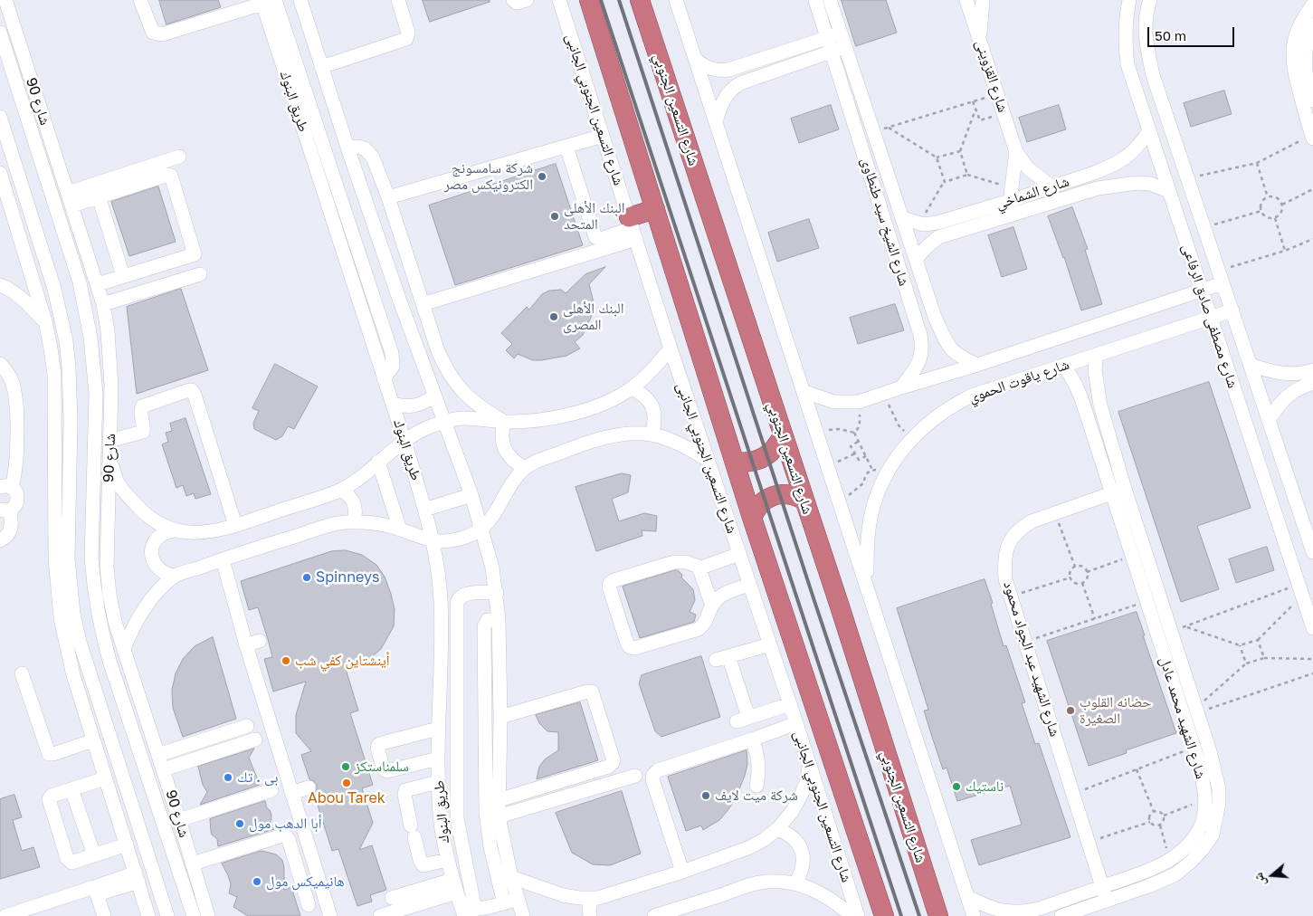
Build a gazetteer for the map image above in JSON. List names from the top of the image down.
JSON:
{
  "streets": {
    "highway": ["شارع التسعين الجنوبي"],
    "street": [
      "شارع القزوينى",
      "شارع 90",
      "طريق البنوك",
      "شارع التسعين الجنوبي الجانبى",
      "شارع الشماخي",
      "شارع الشيخ سيد طنطاوى",
      "شارع مصطفى صادق الرفاعى",
      "شارع ياقوت الحموي",
      "شارع الشهيد عبد الجواد محمود",
      "شارع الشهيد محمد عادل"
    ]
  },
  "crossings": [
    ["شارع القزوينى", "شارع الشماخي"],
    ["شارع الشماخي", "شارع الشيخ سيد طنطاوى"],
    ["شارع الشماخي", "شارع مصطفى صادق الرفاعى"],
    ["شارع الشيخ سيد طنطاوى", "شارع ياقوت الحموي"],
    ["شارع مصطفى صادق الرفاعى", "شارع ياقوت الحموي"],
    ["شارع ياقوت الحموي", "شارع الشهيد محمد عادل"],
    ["شارع الشهيد عبد الجواد محمود", "شارع الشهيد محمد عادل"]
  ],
  "places": [
    "شركة سامسونج الكترونيكس مصر",
    "البنك الأهلى المتحد",
    "البنك الأهلى المصرى",
    "Spinneys",
    "أينشتاين كفي شب",
    "حضانه القلوب الصغيرة",
    "سلمناستكز",
    "بى . تك",
    "Abou Tarek",
    "ناستيك",
    "شركة ميت لايف",
    "أبا الدهب مول",
    "هانيميكس مول"
  ],
  "scale_bar": "50 m",
  "north": "left"
}
